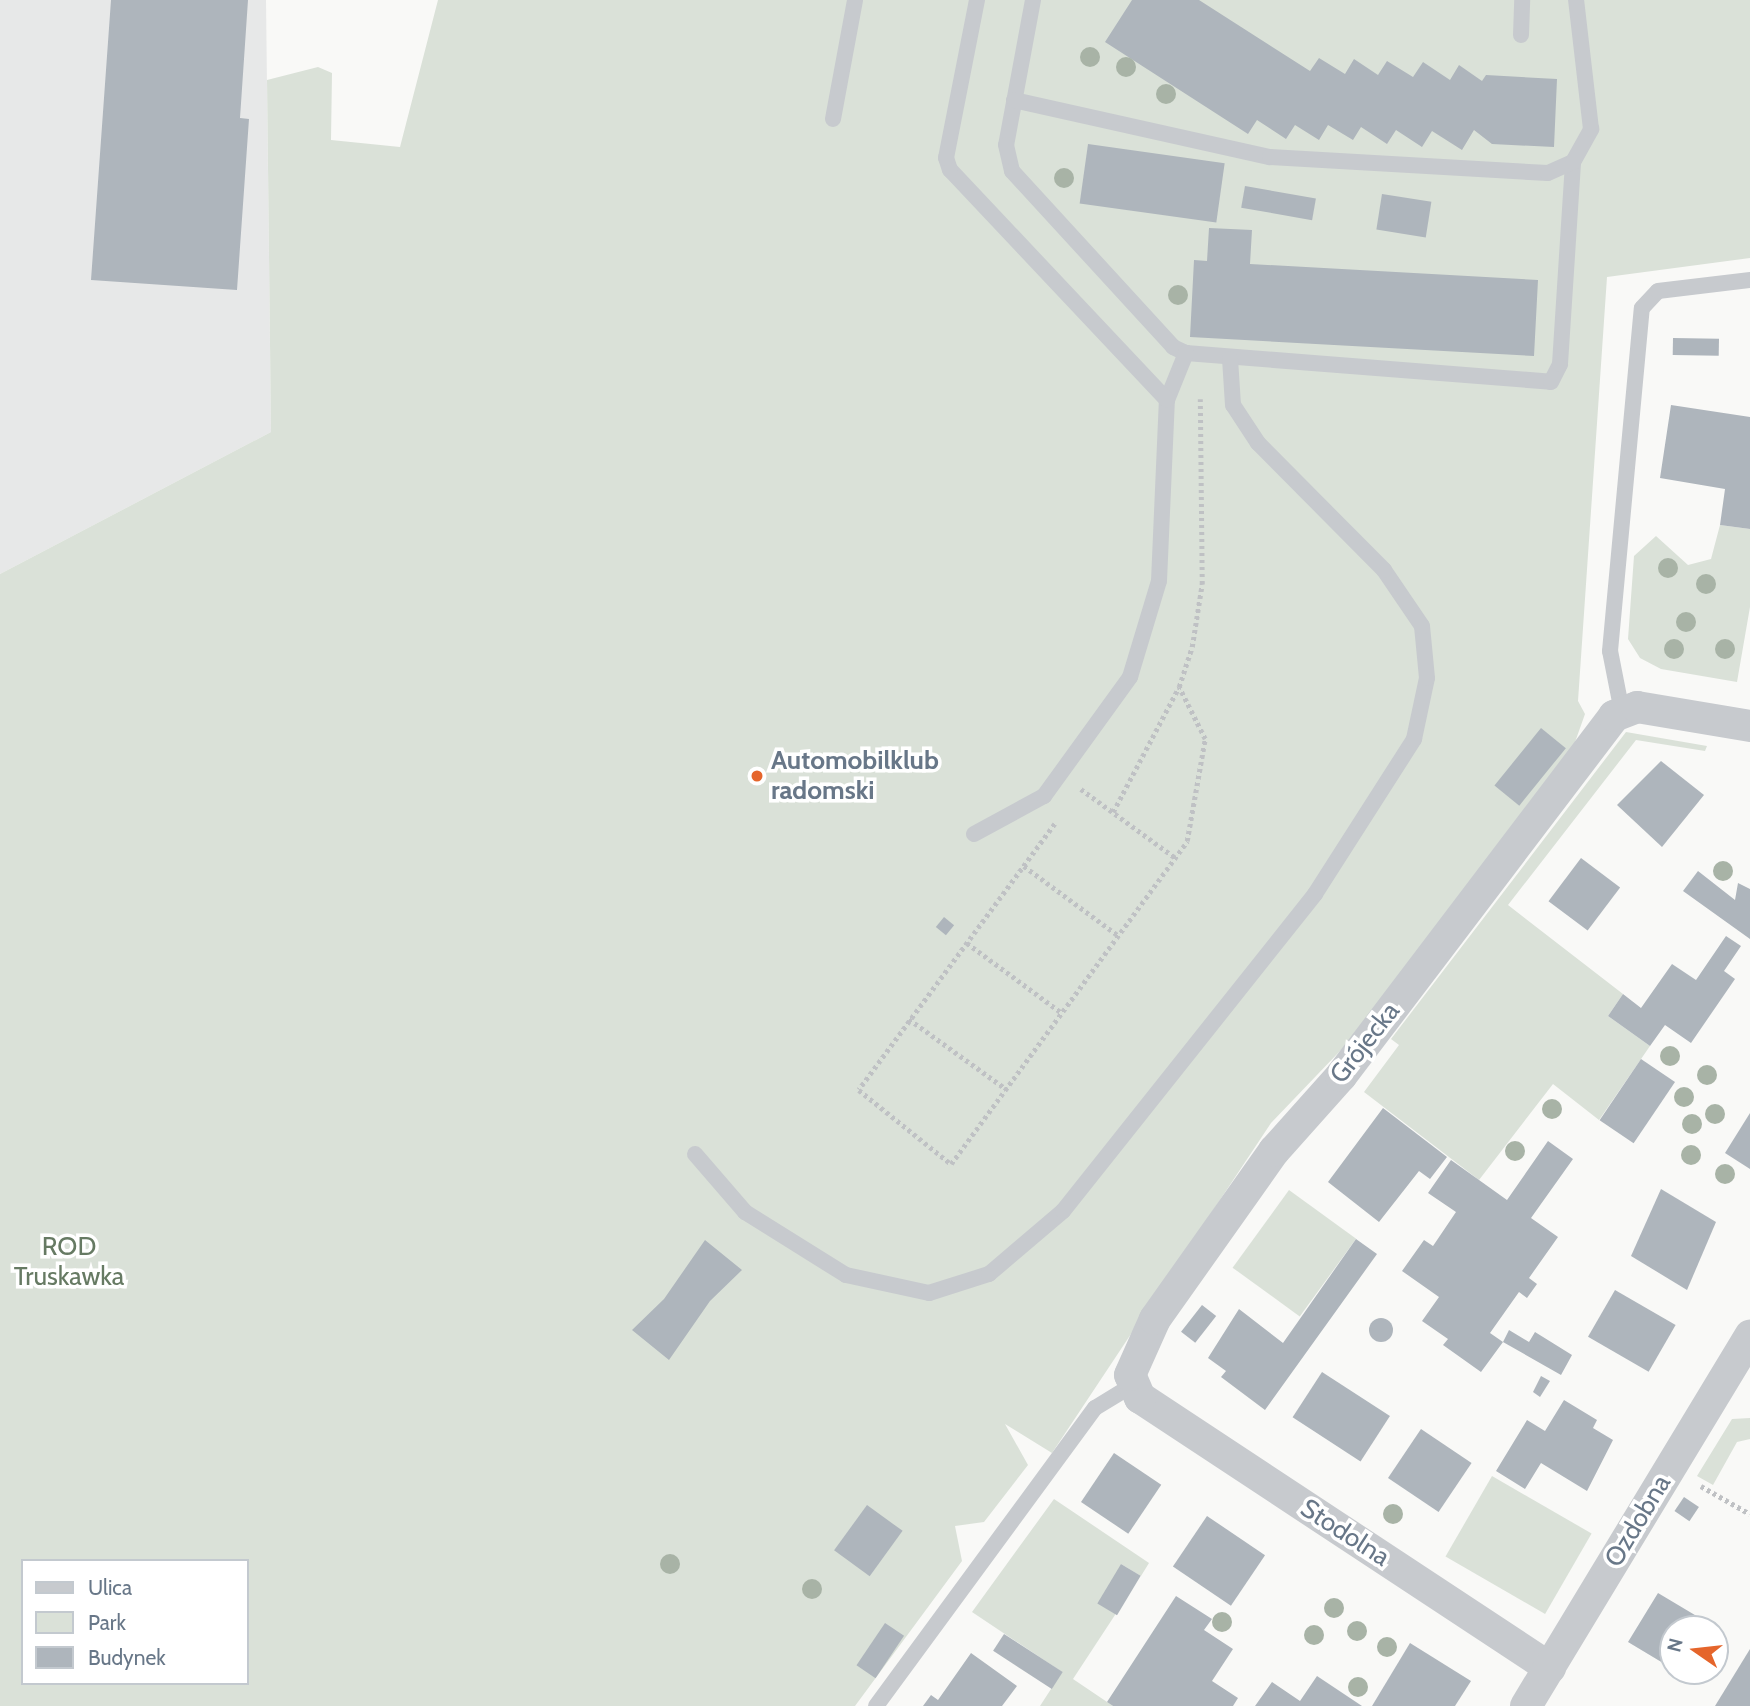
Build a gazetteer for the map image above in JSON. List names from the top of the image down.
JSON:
{
  "streets": {
    "street": ["Grójecka", "Ozdobna", "Stodolna"]
  },
  "crossings": [
    ["Grójecka", "Stodolna"],
    ["Ozdobna", "Stodolna"]
  ],
  "parks": ["ROD Truskawka"],
  "places": ["Automobilklub radomski"],
  "legend": ["Ulica", "Park", "Budynek"],
  "north": "left"
}
